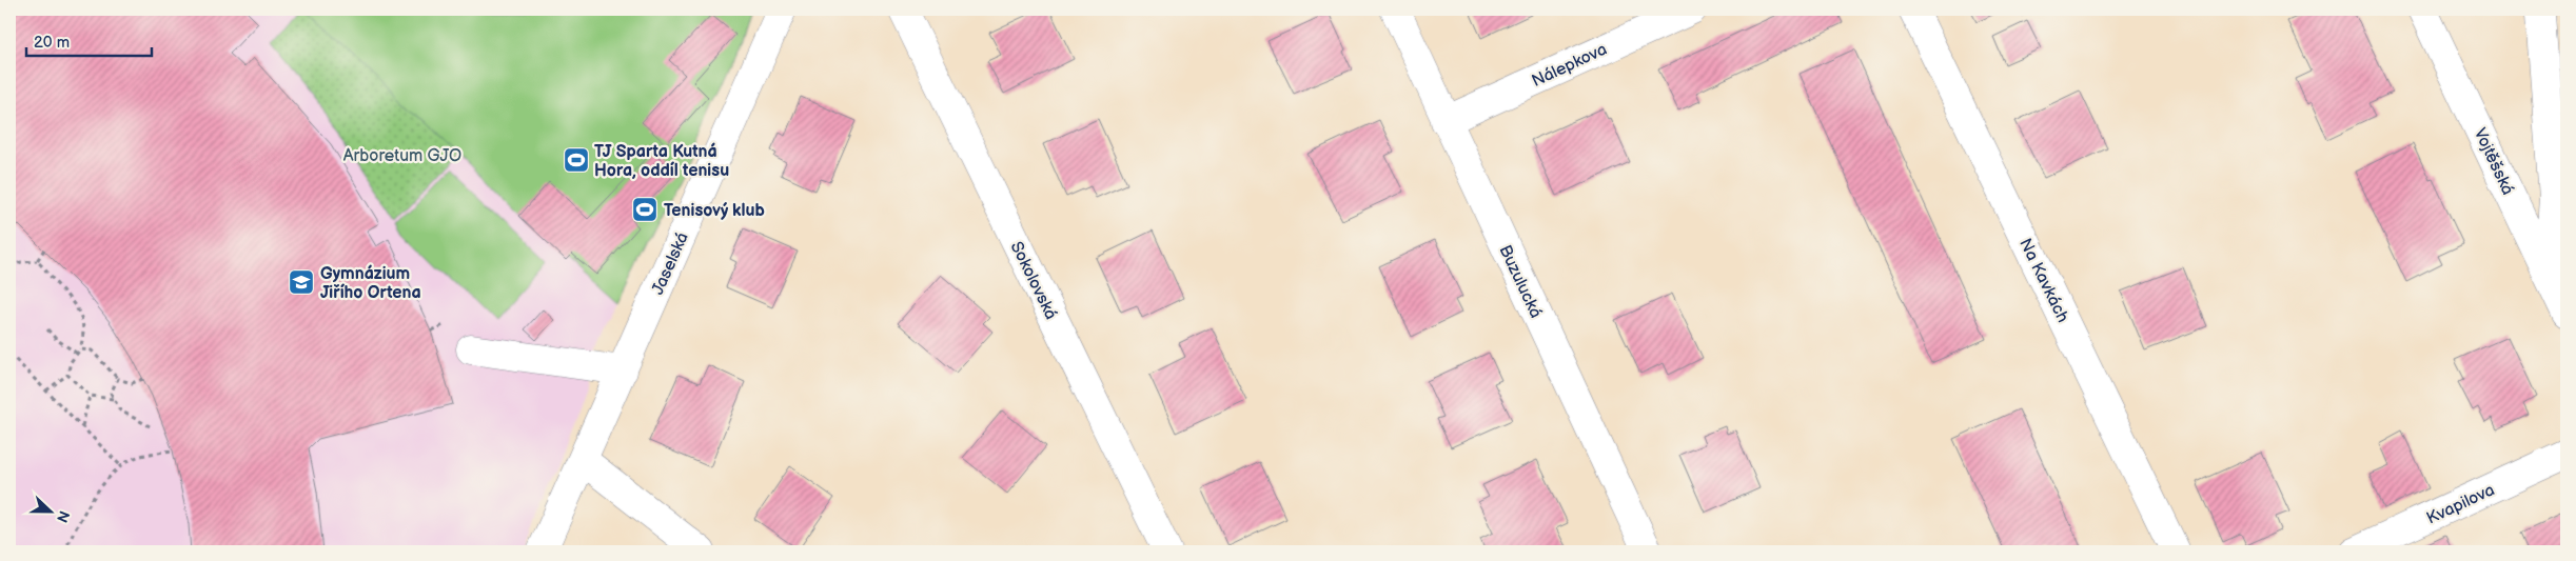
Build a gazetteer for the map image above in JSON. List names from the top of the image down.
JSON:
{
  "streets": {
    "street": [
      "Nálepkova",
      "Vojtěšská",
      "Jaselská",
      "Sokolovská",
      "Na Kavkách",
      "Buzulucká",
      "Kvapilova"
    ]
  },
  "crossings": [
    ["Nálepkova", "Buzulucká"]
  ],
  "parks": ["Arboretum GJO"],
  "places": {
    "sports": ["TJ Sparta Kutná Hora, oddíl tenisu", "Tenisový klub"],
    "school or university": ["Gymnázium Jiřího Ortena"]
  },
  "scale_bar": "20 m",
  "north": "right"
}
